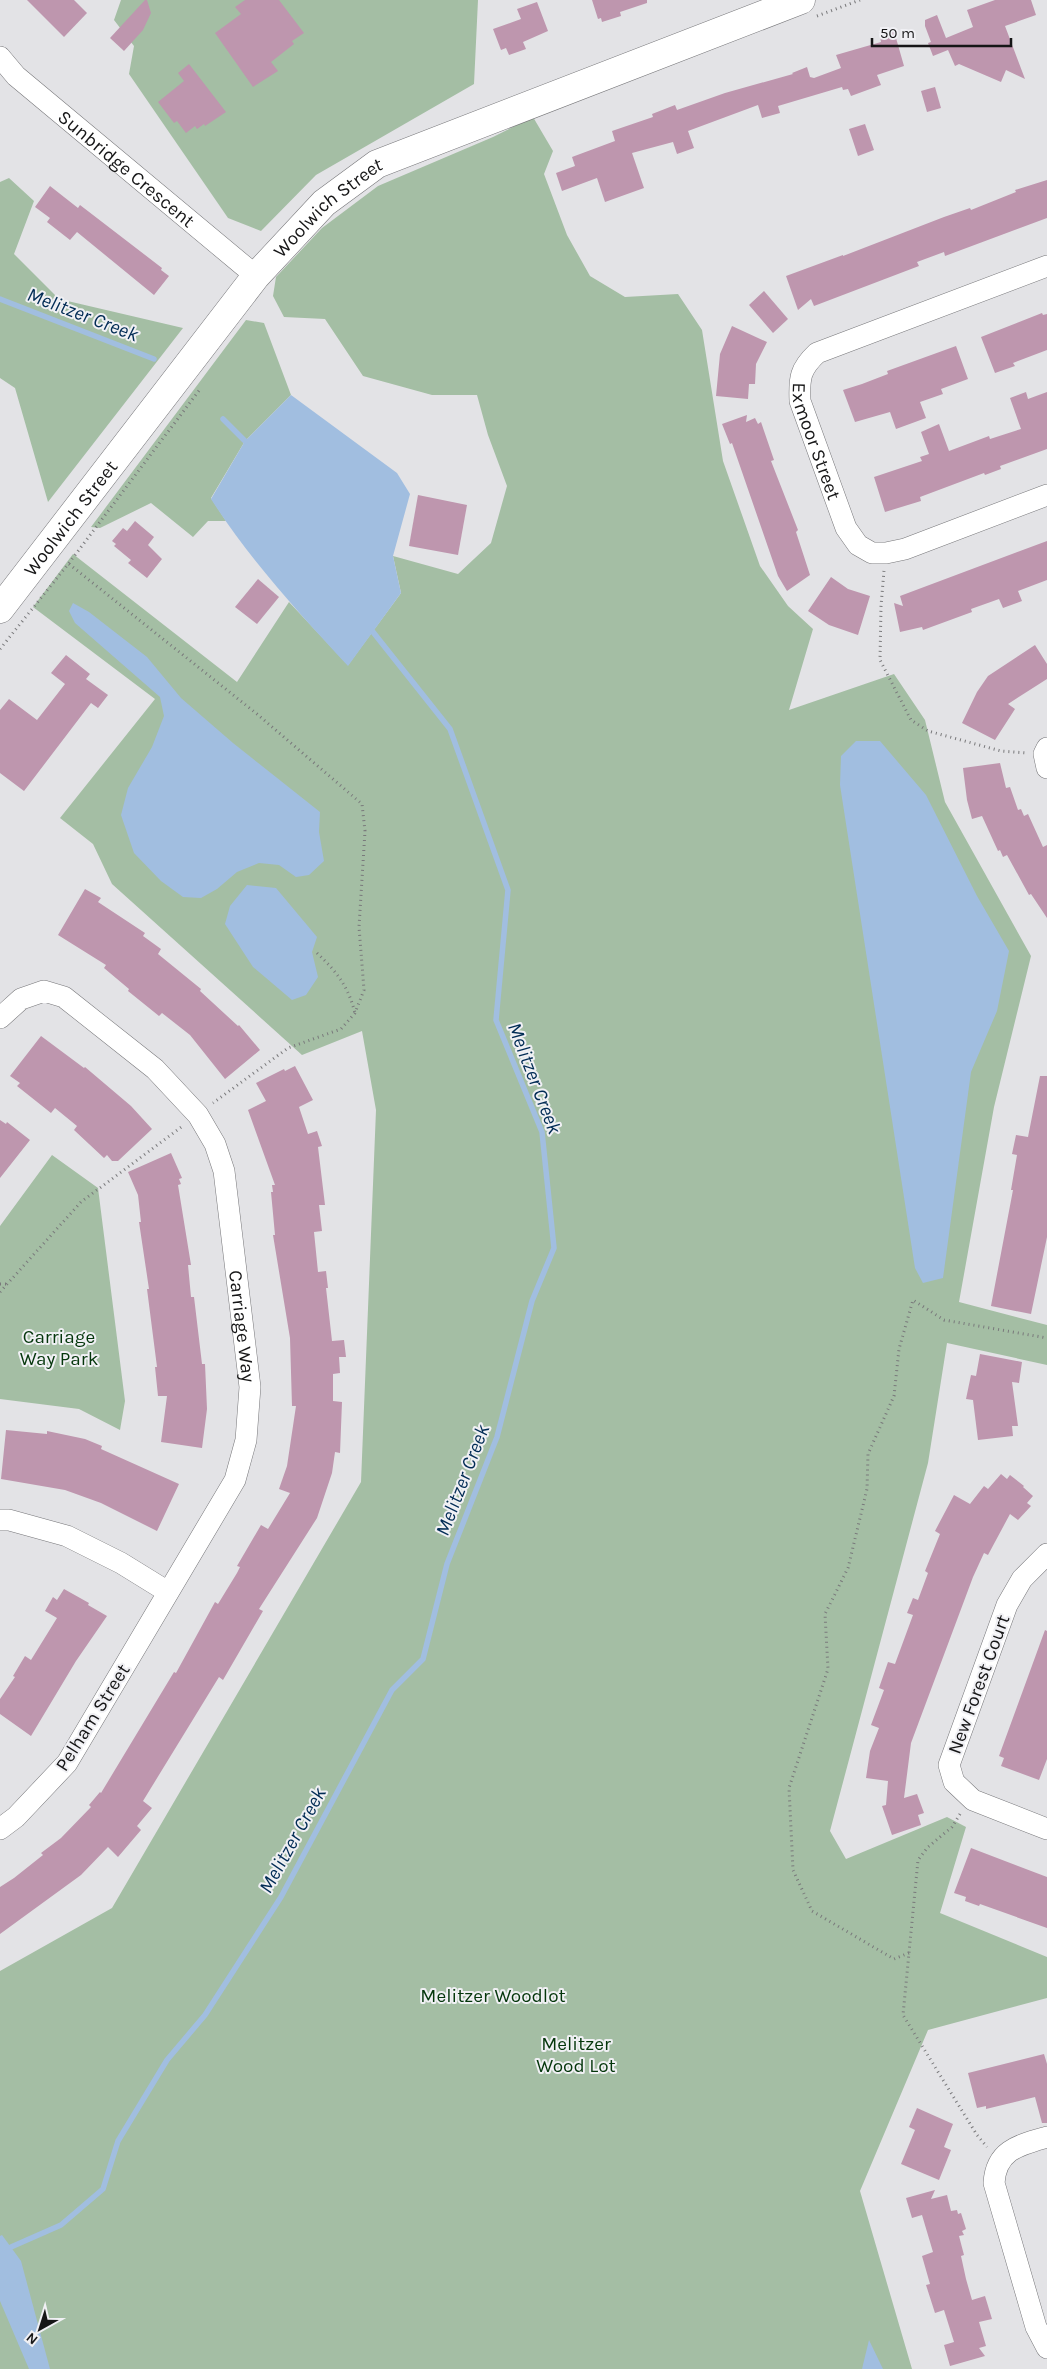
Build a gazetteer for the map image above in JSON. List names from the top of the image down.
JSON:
{
  "streets": {
    "street": [
      "Sunbridge Crescent",
      "Woolwich Street",
      "Exmoor Street",
      "Carriage Way",
      "New Forest Court",
      "Pelham Street"
    ]
  },
  "crossings": [
    ["Sunbridge Crescent", "Woolwich Street"],
    ["Carriage Way", "Pelham Street"]
  ],
  "water": ["Melitzer Creek"],
  "parks": ["Carriage Way Park", "Melitzer Woodlot", "Melitzer Wood Lot"],
  "scale_bar": "50 m",
  "north": "bottom left"
}
